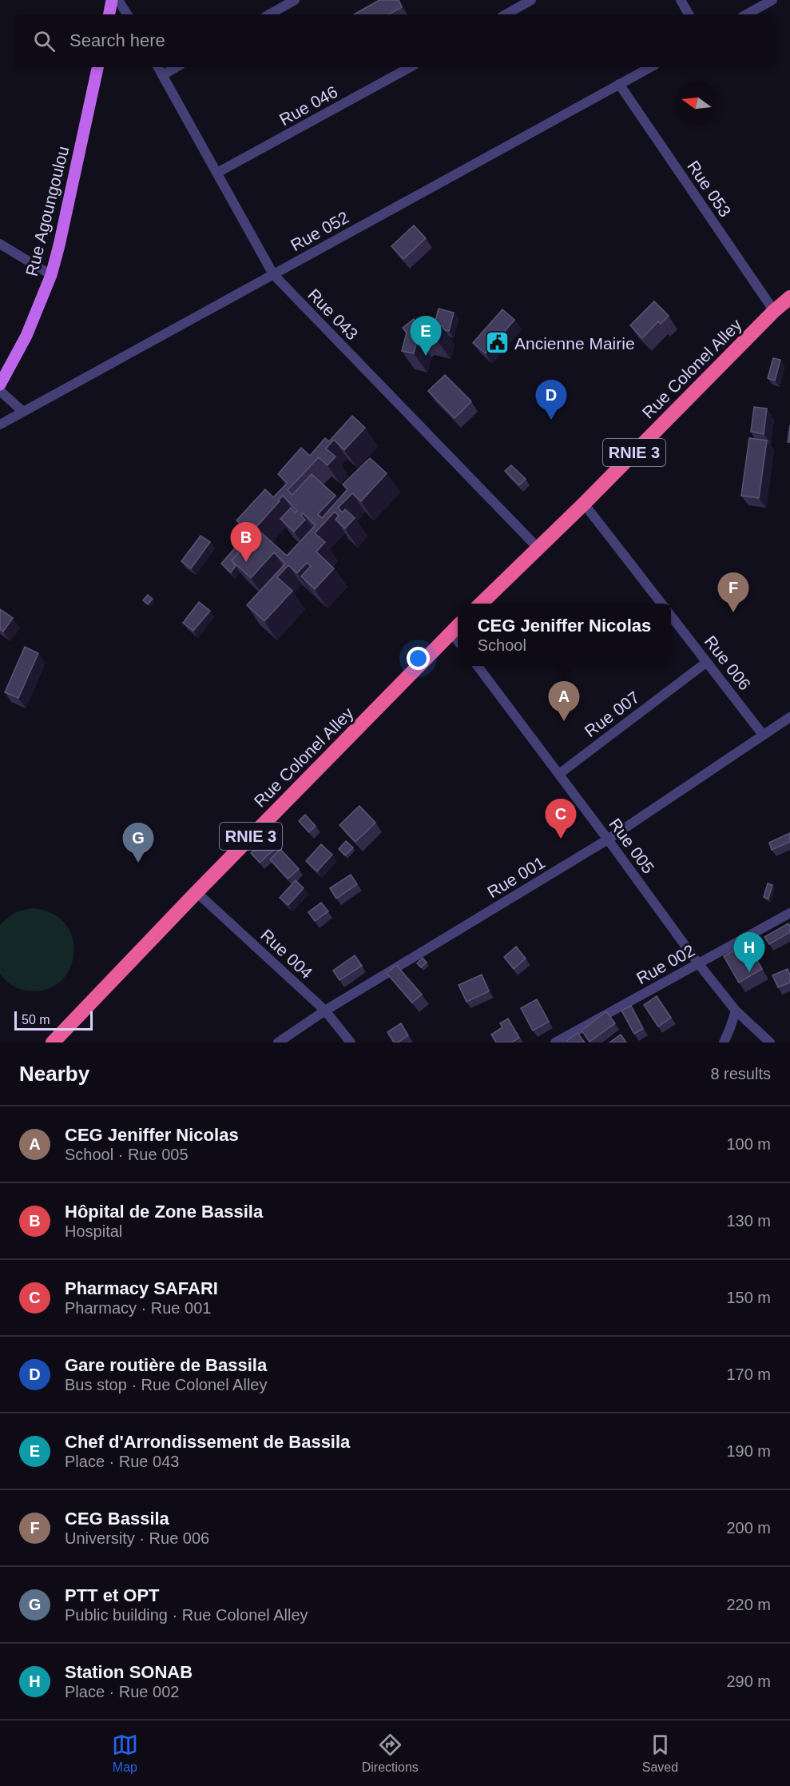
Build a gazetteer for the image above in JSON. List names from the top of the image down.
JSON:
{
  "streets": {
    "highway": ["Rue Colonel Alley", "RNIE 3"],
    "main road": ["Rue Agoungoulou"],
    "street": [
      "Rue 046",
      "Rue 053",
      "Rue 052",
      "Rue 043",
      "Rue 006",
      "Rue 007",
      "Rue 005",
      "Rue 001",
      "Rue 004",
      "Rue 002"
    ]
  },
  "crossings": [
    ["Rue 046", "Rue 043"],
    ["Rue 053", "Rue 052"],
    ["Rue 053", "Rue Colonel Alley"],
    ["Rue 052", "Rue 043"],
    ["Rue 043", "Rue Colonel Alley"],
    ["Rue Colonel Alley", "Rue 004"],
    ["Rue 006", "Rue 007"],
    ["Rue 006", "Rue 001"],
    ["Rue 007", "Rue 005"],
    ["Rue 005", "Rue 001"],
    ["Rue 005", "Rue 002"],
    ["Rue 001", "Rue 004"]
  ],
  "places": {
    "public building": ["Ancienne Mairie"]
  },
  "scale_bar": "50 m",
  "north": "left",
  "page": {
    "search": "Search here",
    "pins": [
      "E",
      "D",
      "B",
      "F",
      "A",
      "C",
      "G",
      "H"
    ],
    "popup": ["CEG Jeniffer Nicolas", "School"],
    "scale": "50 m",
    "heading": ["Nearby", "8 results"],
    "list": [
      {
        "mark": "A",
        "name": "CEG Jeniffer Nicolas",
        "note": "School · Rue 005",
        "value": "100 m"
      },
      {
        "mark": "B",
        "name": "Hôpital de Zone Bassila",
        "note": "Hospital",
        "value": "130 m"
      },
      {
        "mark": "C",
        "name": "Pharmacy SAFARI",
        "note": "Pharmacy · Rue 001",
        "value": "150 m"
      },
      {
        "mark": "D",
        "name": "Gare routière de Bassila",
        "note": "Bus stop · Rue Colonel Alley",
        "value": "170 m"
      },
      {
        "mark": "E",
        "name": "Chef d'Arrondissement de Bassila",
        "note": "Place · Rue 043",
        "value": "190 m"
      },
      {
        "mark": "F",
        "name": "CEG Bassila",
        "note": "University · Rue 006",
        "value": "200 m"
      },
      {
        "mark": "G",
        "name": "PTT et OPT",
        "note": "Public building · Rue Colonel Alley",
        "value": "220 m"
      },
      {
        "mark": "H",
        "name": "Station SONAB",
        "note": "Place · Rue 002",
        "value": "290 m"
      }
    ],
    "nav": ["Map", "Directions", "Saved"]
  }
}
